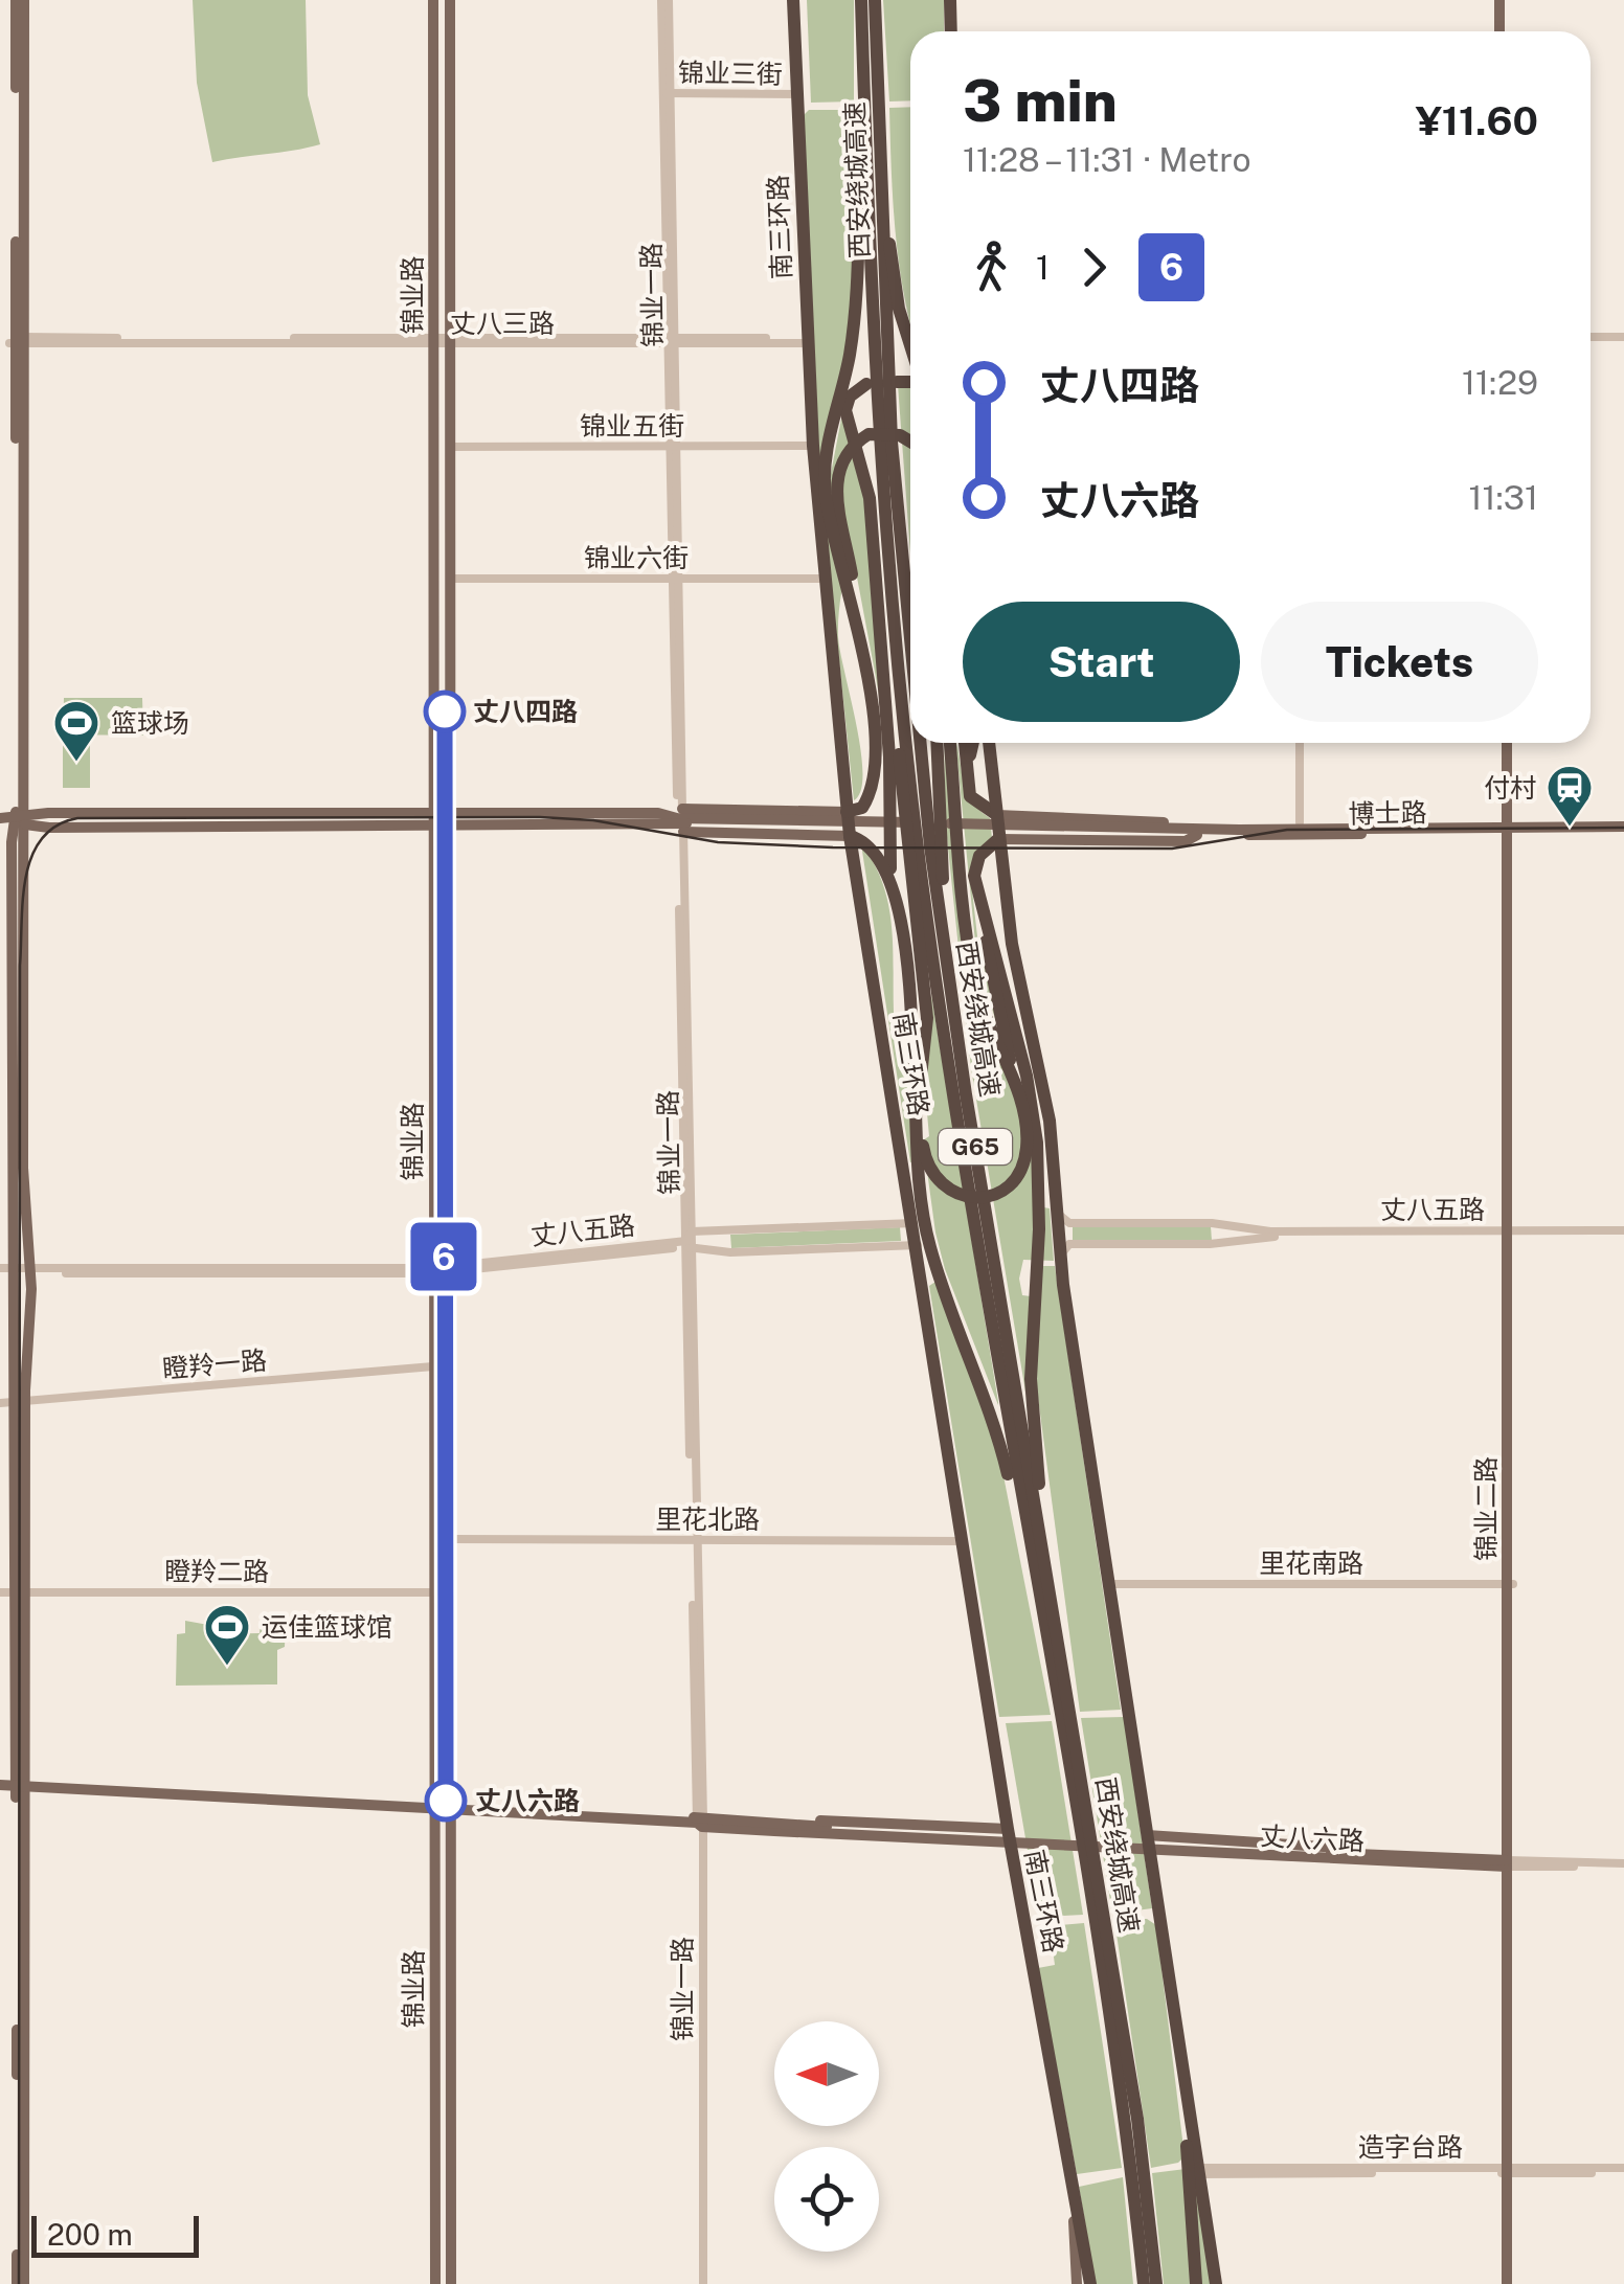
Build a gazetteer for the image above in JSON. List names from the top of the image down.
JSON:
{
  "streets": {
    "highway": ["西安绕城高速", "南三环路", "G65"],
    "main road": [
      "锦业路",
      "博士路",
      "锦业二路",
      "丈八六路"
    ],
    "street": [
      "锦业三街",
      "锦业一路",
      "丈八三路",
      "锦业五街",
      "锦业六街",
      "丈八五路",
      "瞪羚一路",
      "里花北路",
      "里花南路",
      "瞪羚二路",
      "造字台路"
    ]
  },
  "crossings": [
    ["锦业三街", "南三环路"],
    ["锦业三街", "锦业一路"],
    ["南三环路", "丈八三路"],
    ["南三环路", "锦业五街"],
    ["南三环路", "锦业六街"],
    ["南三环路", "丈八五路"],
    ["南三环路", "里花北路"],
    ["锦业路", "丈八三路"],
    ["锦业路", "锦业五街"],
    ["锦业路", "锦业六街"],
    ["锦业路", "丈八五路"],
    ["锦业路", "瞪羚一路"],
    ["锦业路", "里花北路"],
    ["锦业路", "瞪羚二路"],
    ["锦业路", "丈八六路"],
    ["锦业一路", "丈八三路"],
    ["锦业一路", "锦业五街"],
    ["锦业一路", "锦业六街"],
    ["锦业一路", "博士路"],
    ["锦业一路", "丈八五路"],
    ["锦业一路", "里花北路"],
    ["锦业一路", "丈八六路"],
    ["博士路", "锦业二路"],
    ["丈八五路", "锦业二路"],
    ["锦业二路", "里花南路"],
    ["锦业二路", "丈八六路"],
    ["锦业二路", "造字台路"]
  ],
  "places": {
    "other": ["丈八四路", "丈八六路"],
    "sports": ["篮球场", "运佳篮球馆"],
    "station": ["付村"]
  },
  "lines": ["metro line 6"],
  "scale_bar": "200 m",
  "north": "left",
  "page": {
    "on_map": "6",
    "heading": ["3 min", "11:28 – 11:31 · Metro", "¥11.60"],
    "legs": ["1", "6"],
    "list": [
      {
        "name": "丈八四路",
        "value": "11:29"
      },
      {
        "name": "丈八六路",
        "value": "11:31"
      }
    ],
    "buttons": ["Start", "Tickets"],
    "scale": "200 m"
  }
}
